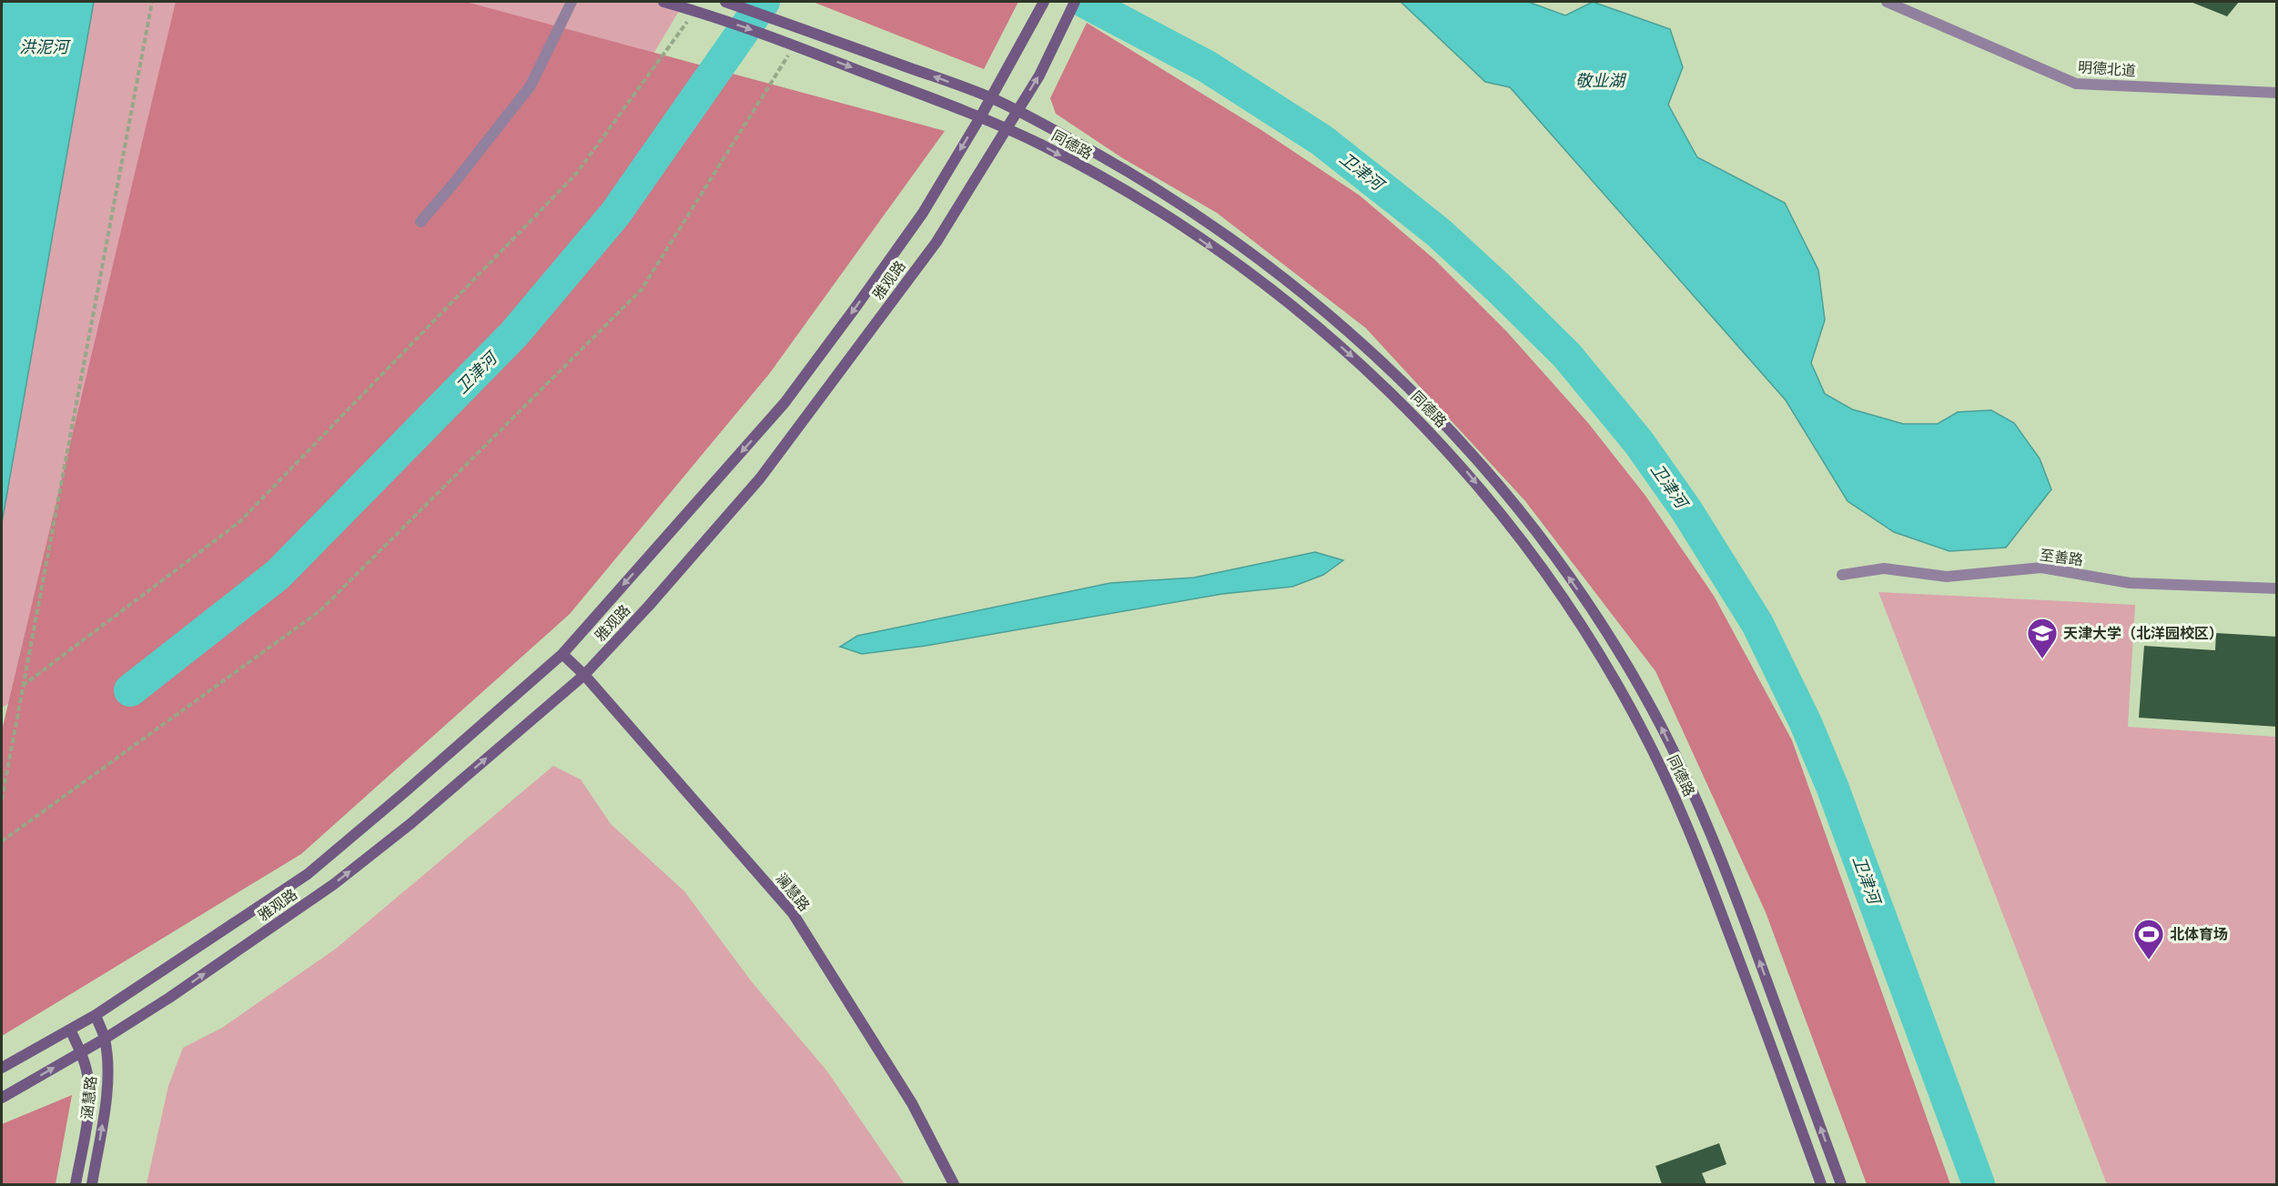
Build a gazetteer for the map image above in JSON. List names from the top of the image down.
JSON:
{
  "streets": {
    "main road": [
      "同德路",
      "雅观路",
      "澜慧路",
      "涵慧路"
    ],
    "street": ["明德北道", "至善路"]
  },
  "crossings": [
    ["同德路", "雅观路"],
    ["雅观路", "澜慧路"],
    ["雅观路", "涵慧路"]
  ],
  "water": ["洪泥河", "敬业湖", "卫津河"],
  "places": {
    "school or university": ["天津大学（北洋园校区）"],
    "sports": ["北体育场"]
  }
}
